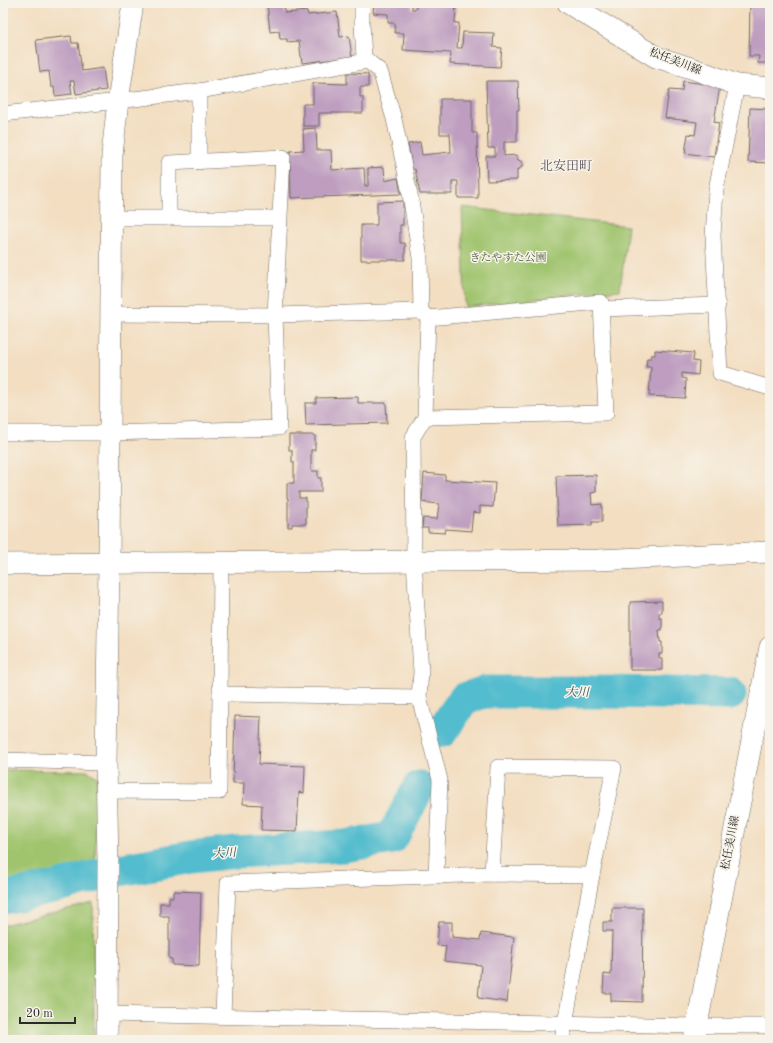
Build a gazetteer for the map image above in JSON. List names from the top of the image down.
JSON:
{
  "streets": {
    "street": ["松任美川線"]
  },
  "districts": ["北安田町"],
  "water": ["大川"],
  "parks": ["きたやすた公園"],
  "scale_bar": "20 m"
}
